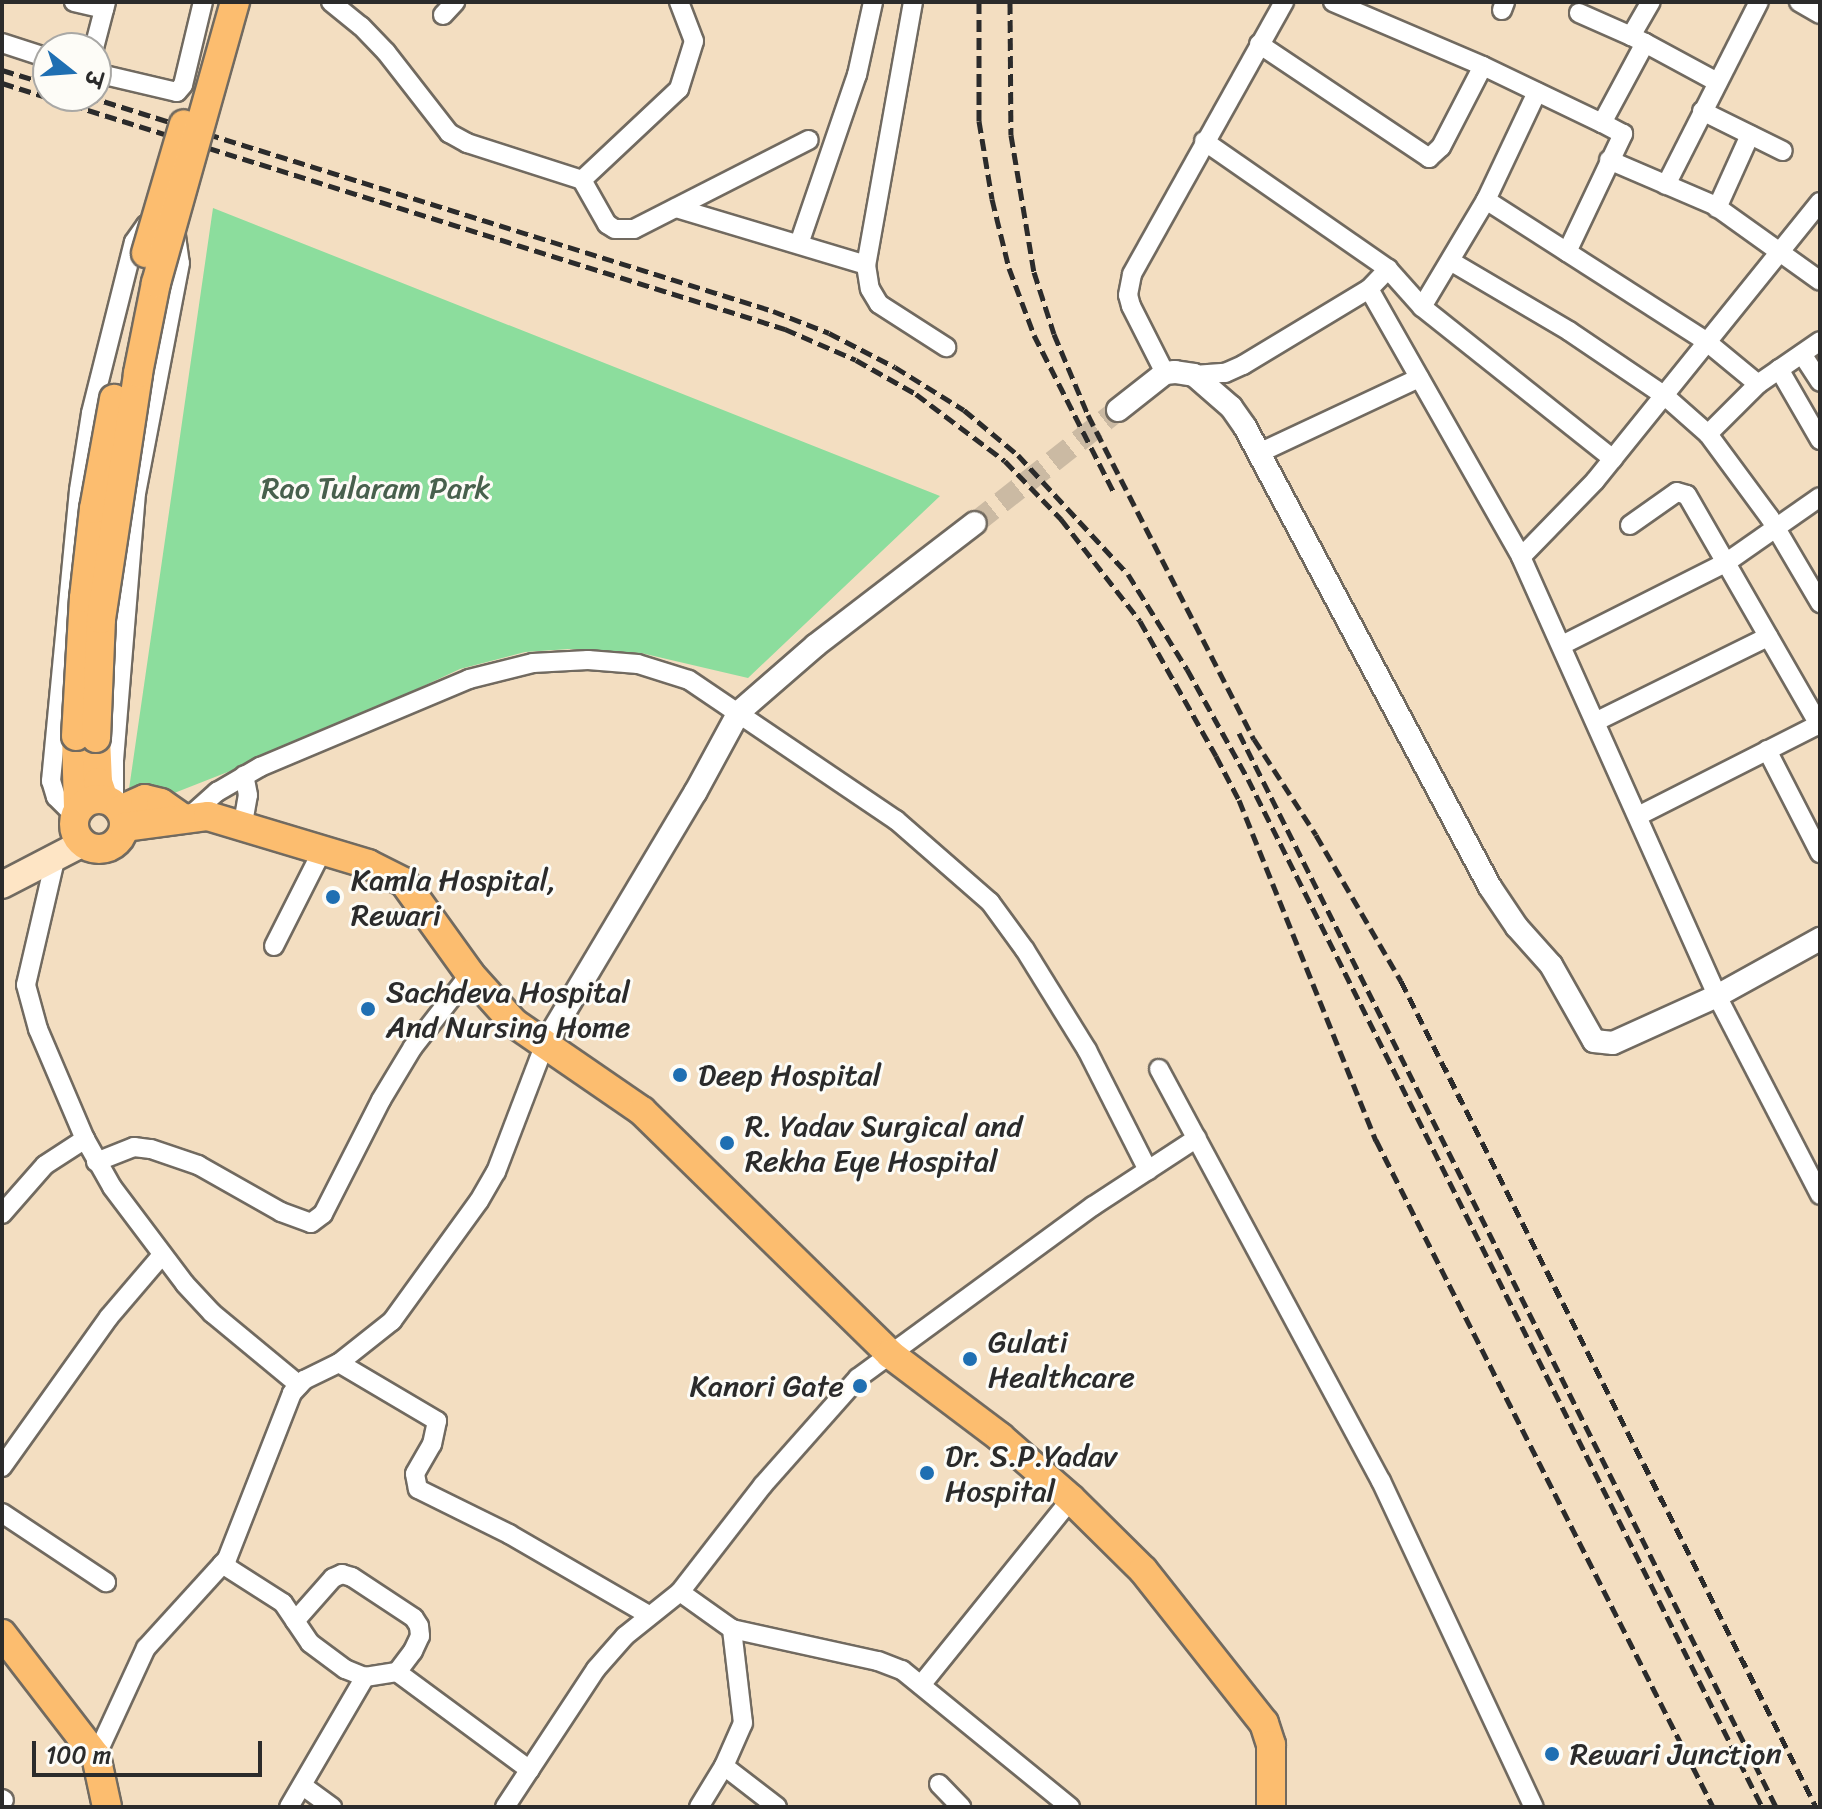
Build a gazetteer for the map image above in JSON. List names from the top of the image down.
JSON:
{
  "parks": ["Rao Tularam Park"],
  "places": [
    "Kamla Hospital, Rewari",
    "Sachdeva Hospital And Nursing Home",
    "Deep Hospital",
    "R. Yadav Surgical and Rekha Eye Hospital",
    "Gulati Healthcare",
    "Kanori Gate",
    "Dr. S.P.Yadav Hospital",
    "Rewari Junction"
  ],
  "scale_bar": "100 m",
  "north": "right"
}
